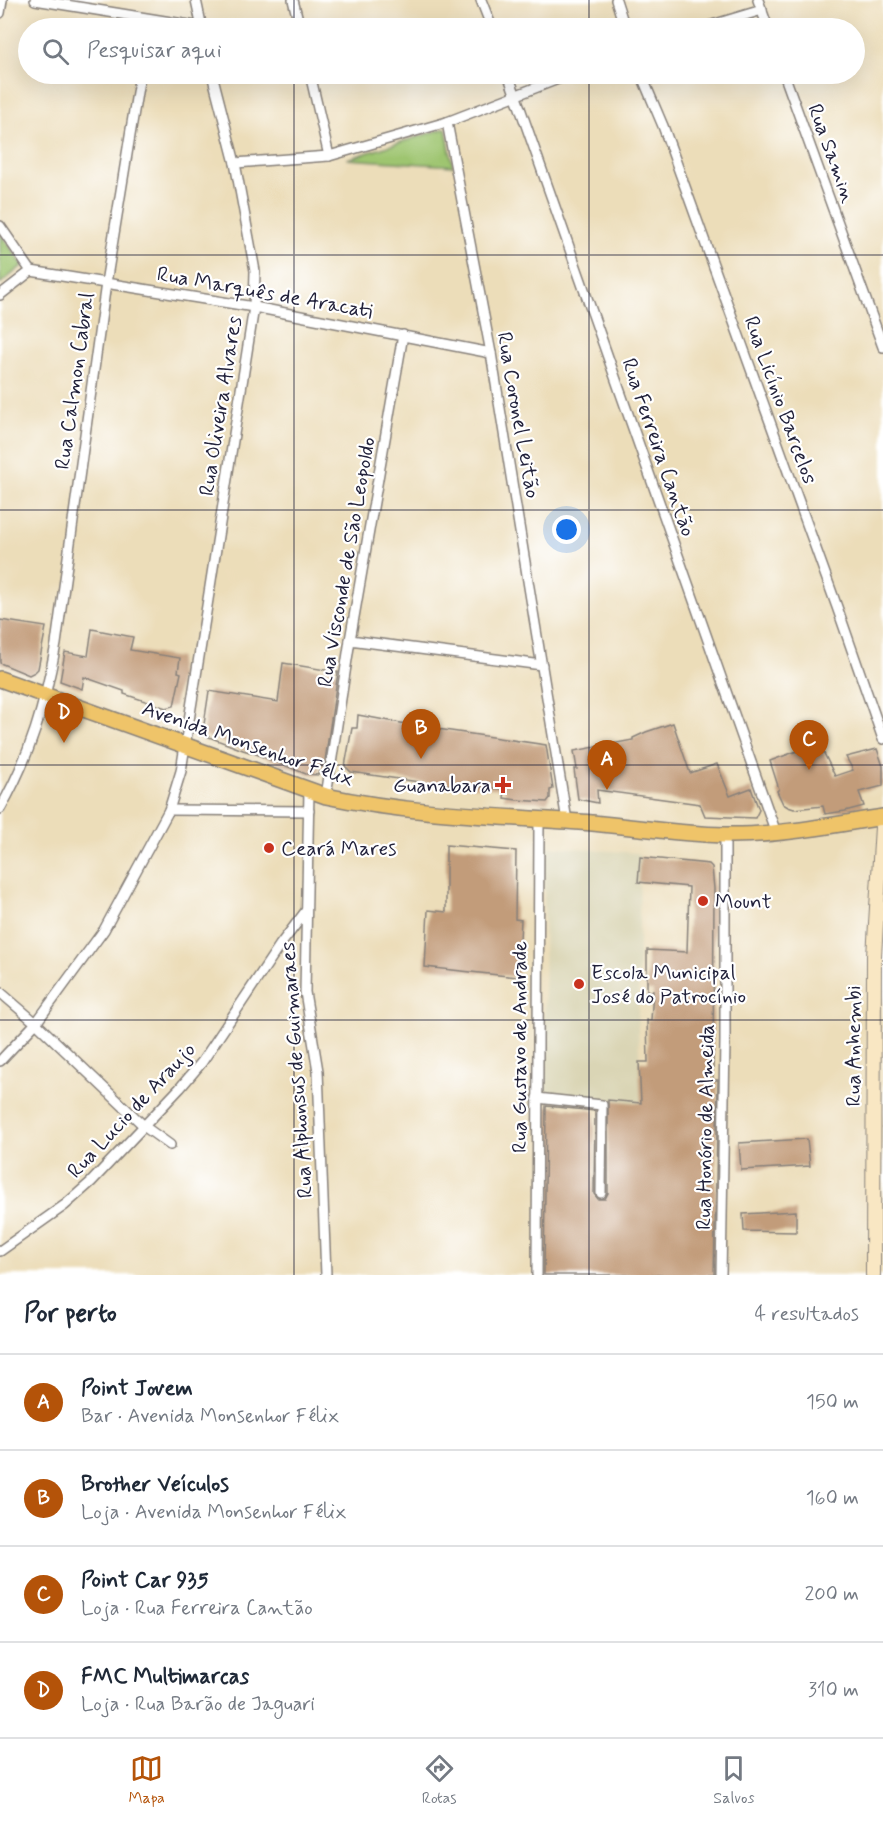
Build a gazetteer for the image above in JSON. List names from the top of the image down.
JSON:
{
  "streets": {
    "main road": ["Avenida Monsenhor Félix"],
    "street": [
      "Rua Samin",
      "Rua Marquês de Aracati",
      "Rua Calmon Cabral",
      "Rua Licínio Barcelos",
      "Rua Oliveira Alvares",
      "Rua Coronel Leitão",
      "Rua Ferreira Cantão",
      "Rua Visconde de São Leopoldo",
      "Rua Anhembi",
      "Rua Gustavo de Andrade",
      "Rua Alphonsus de Guimaraes",
      "Rua Lucio de Araujo",
      "Rua Honório de Almeida"
    ]
  },
  "crossings": [
    ["Rua Marquês de Aracati", "Rua Calmon Cabral"],
    ["Rua Marquês de Aracati", "Rua Oliveira Alvares"],
    ["Rua Marquês de Aracati", "Rua Coronel Leitão"],
    ["Rua Marquês de Aracati", "Rua Visconde de São Leopoldo"],
    ["Rua Calmon Cabral", "Avenida Monsenhor Félix"],
    ["Rua Oliveira Alvares", "Avenida Monsenhor Félix"],
    ["Rua Coronel Leitão", "Avenida Monsenhor Félix"],
    ["Rua Ferreira Cantão", "Avenida Monsenhor Félix"],
    ["Rua Visconde de São Leopoldo", "Avenida Monsenhor Félix"],
    ["Avenida Monsenhor Félix", "Rua Anhembi"],
    ["Avenida Monsenhor Félix", "Rua Gustavo de Andrade"],
    ["Avenida Monsenhor Félix", "Rua Alphonsus de Guimaraes"],
    ["Avenida Monsenhor Félix", "Rua Honório de Almeida"],
    ["Rua Alphonsus de Guimaraes", "Rua Lucio de Araujo"]
  ],
  "places": {
    "health": ["Guanabara"],
    "other": ["Ceará Mares", "Mount", "Escola Municipal José do Patrocínio"]
  },
  "page": {
    "search": "Pesquisar aqui",
    "pins": [
      "D",
      "B",
      "C",
      "A"
    ],
    "heading": ["Por perto", "4 resultados"],
    "list": [
      {
        "mark": "A",
        "name": "Point Jovem",
        "note": "Bar · Avenida Monsenhor Félix",
        "value": "150 m"
      },
      {
        "mark": "B",
        "name": "Brother Veículos",
        "note": "Loja · Avenida Monsenhor Félix",
        "value": "160 m"
      },
      {
        "mark": "C",
        "name": "Point Car 935",
        "note": "Loja · Rua Ferreira Cantão",
        "value": "200 m"
      },
      {
        "mark": "D",
        "name": "FMC Multimarcas",
        "note": "Loja · Rua Barão de Jaguari",
        "value": "310 m"
      }
    ],
    "nav": ["Mapa", "Rotas", "Salvos"]
  }
}
